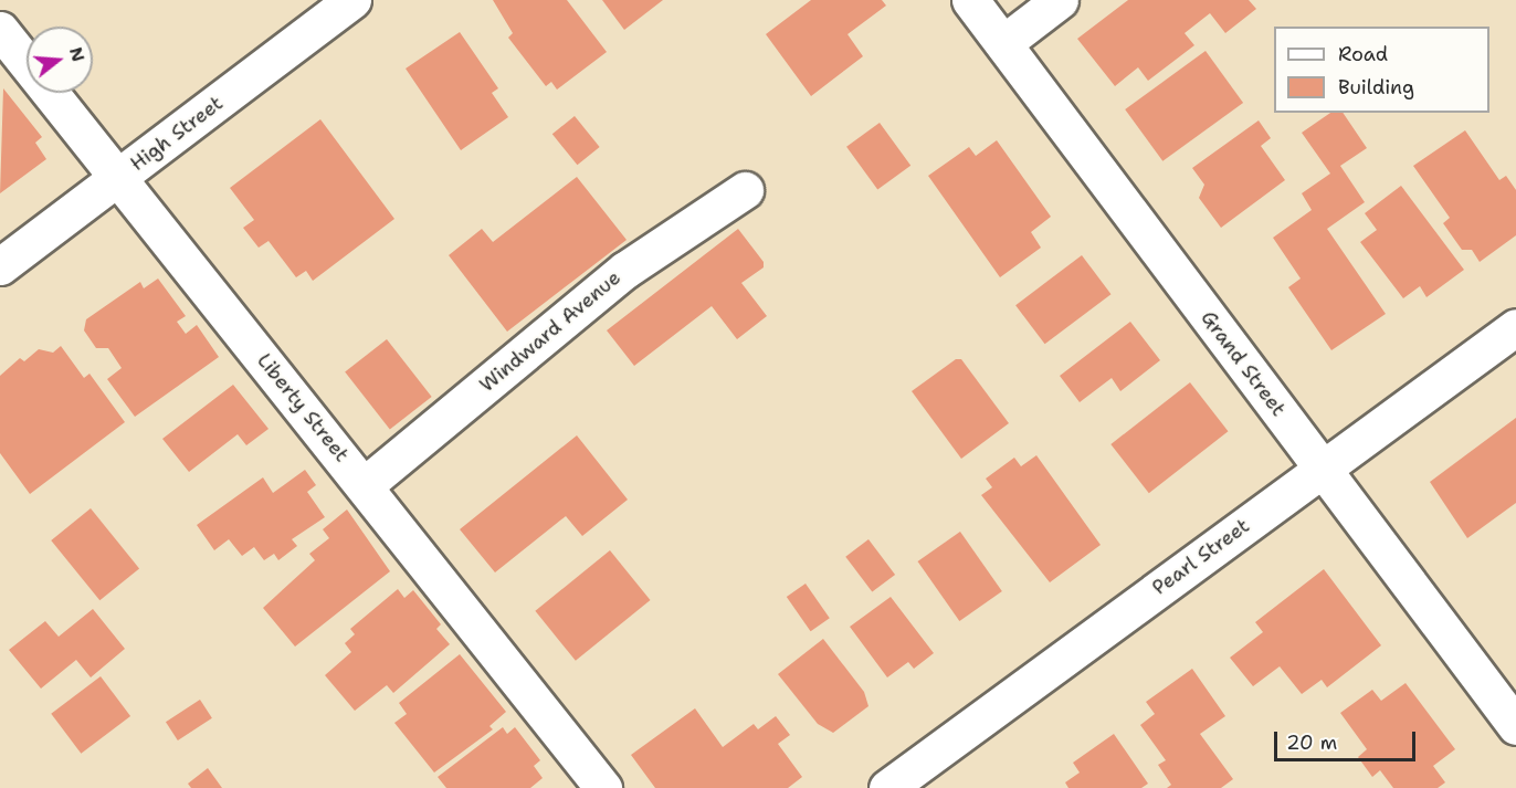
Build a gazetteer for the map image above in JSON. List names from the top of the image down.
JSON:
{
  "streets": {
    "street": [
      "High Street",
      "Windward Avenue",
      "Grand Street",
      "Liberty Street",
      "Pearl Street"
    ]
  },
  "crossings": [
    ["High Street", "Liberty Street"],
    ["Windward Avenue", "Liberty Street"],
    ["Grand Street", "Pearl Street"]
  ],
  "legend": ["Road", "Building"],
  "scale_bar": "20 m",
  "north": "right"
}
